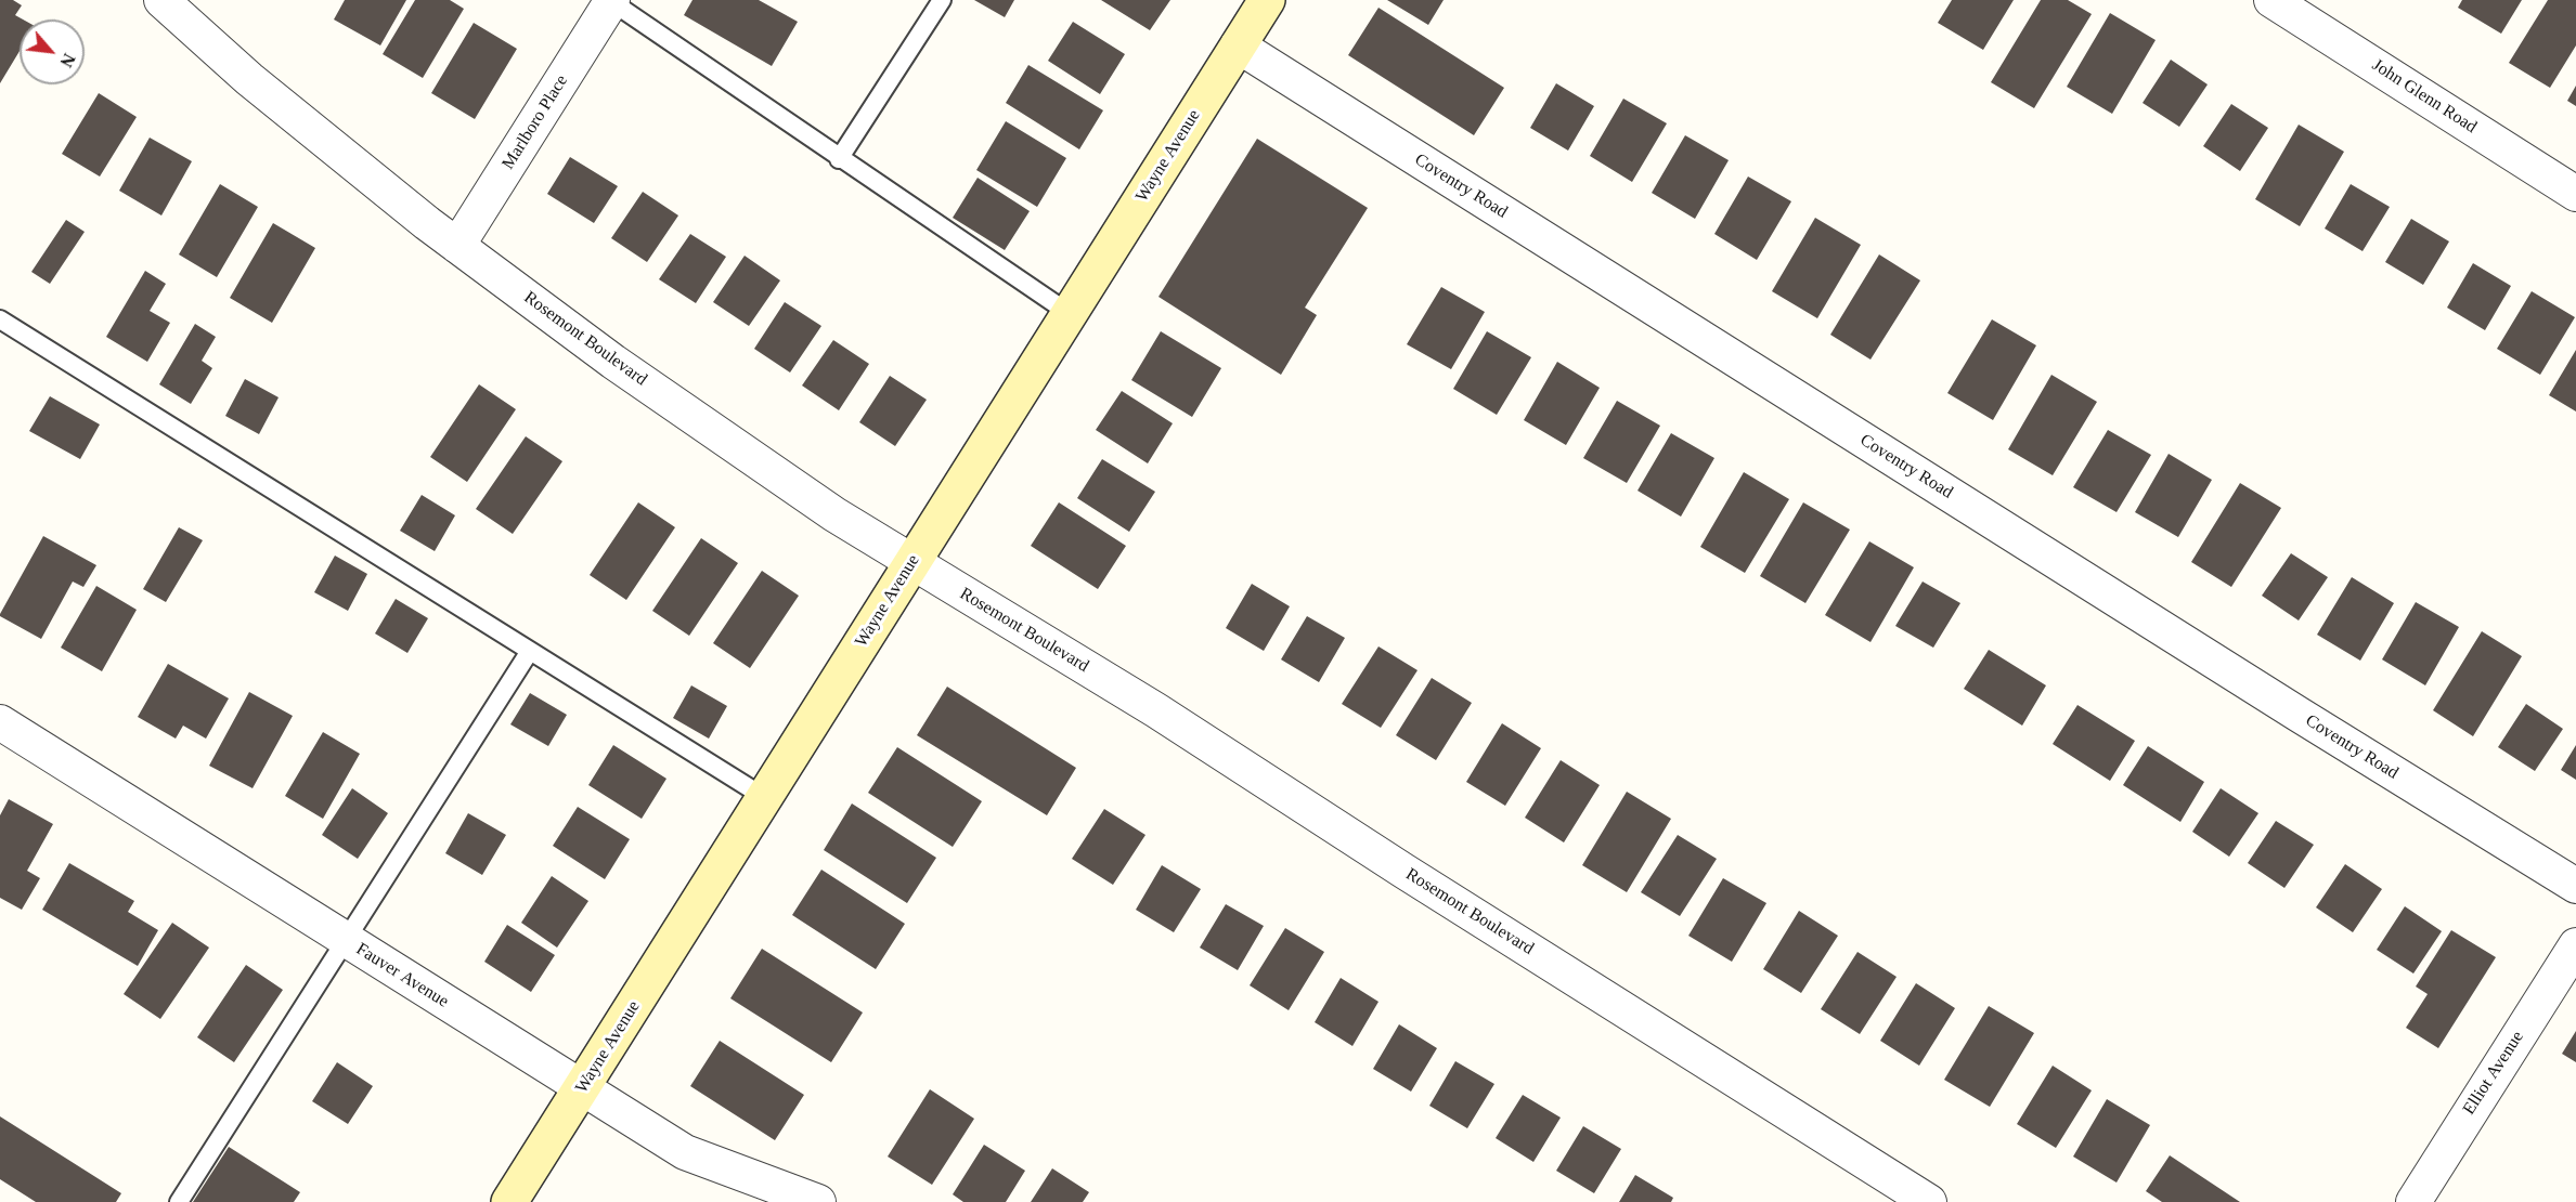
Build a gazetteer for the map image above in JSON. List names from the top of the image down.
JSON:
{
  "streets": {
    "main road": ["Wayne Avenue"],
    "street": [
      "John Glenn Road",
      "Marlboro Place",
      "Coventry Road",
      "Rosemont Boulevard",
      "Fauver Avenue",
      "Elliot Avenue"
    ]
  },
  "crossings": [
    ["Marlboro Place", "Rosemont Boulevard"],
    ["Wayne Avenue", "Coventry Road"],
    ["Wayne Avenue", "Rosemont Boulevard"],
    ["Wayne Avenue", "Fauver Avenue"]
  ],
  "north": "bottom right"
}
